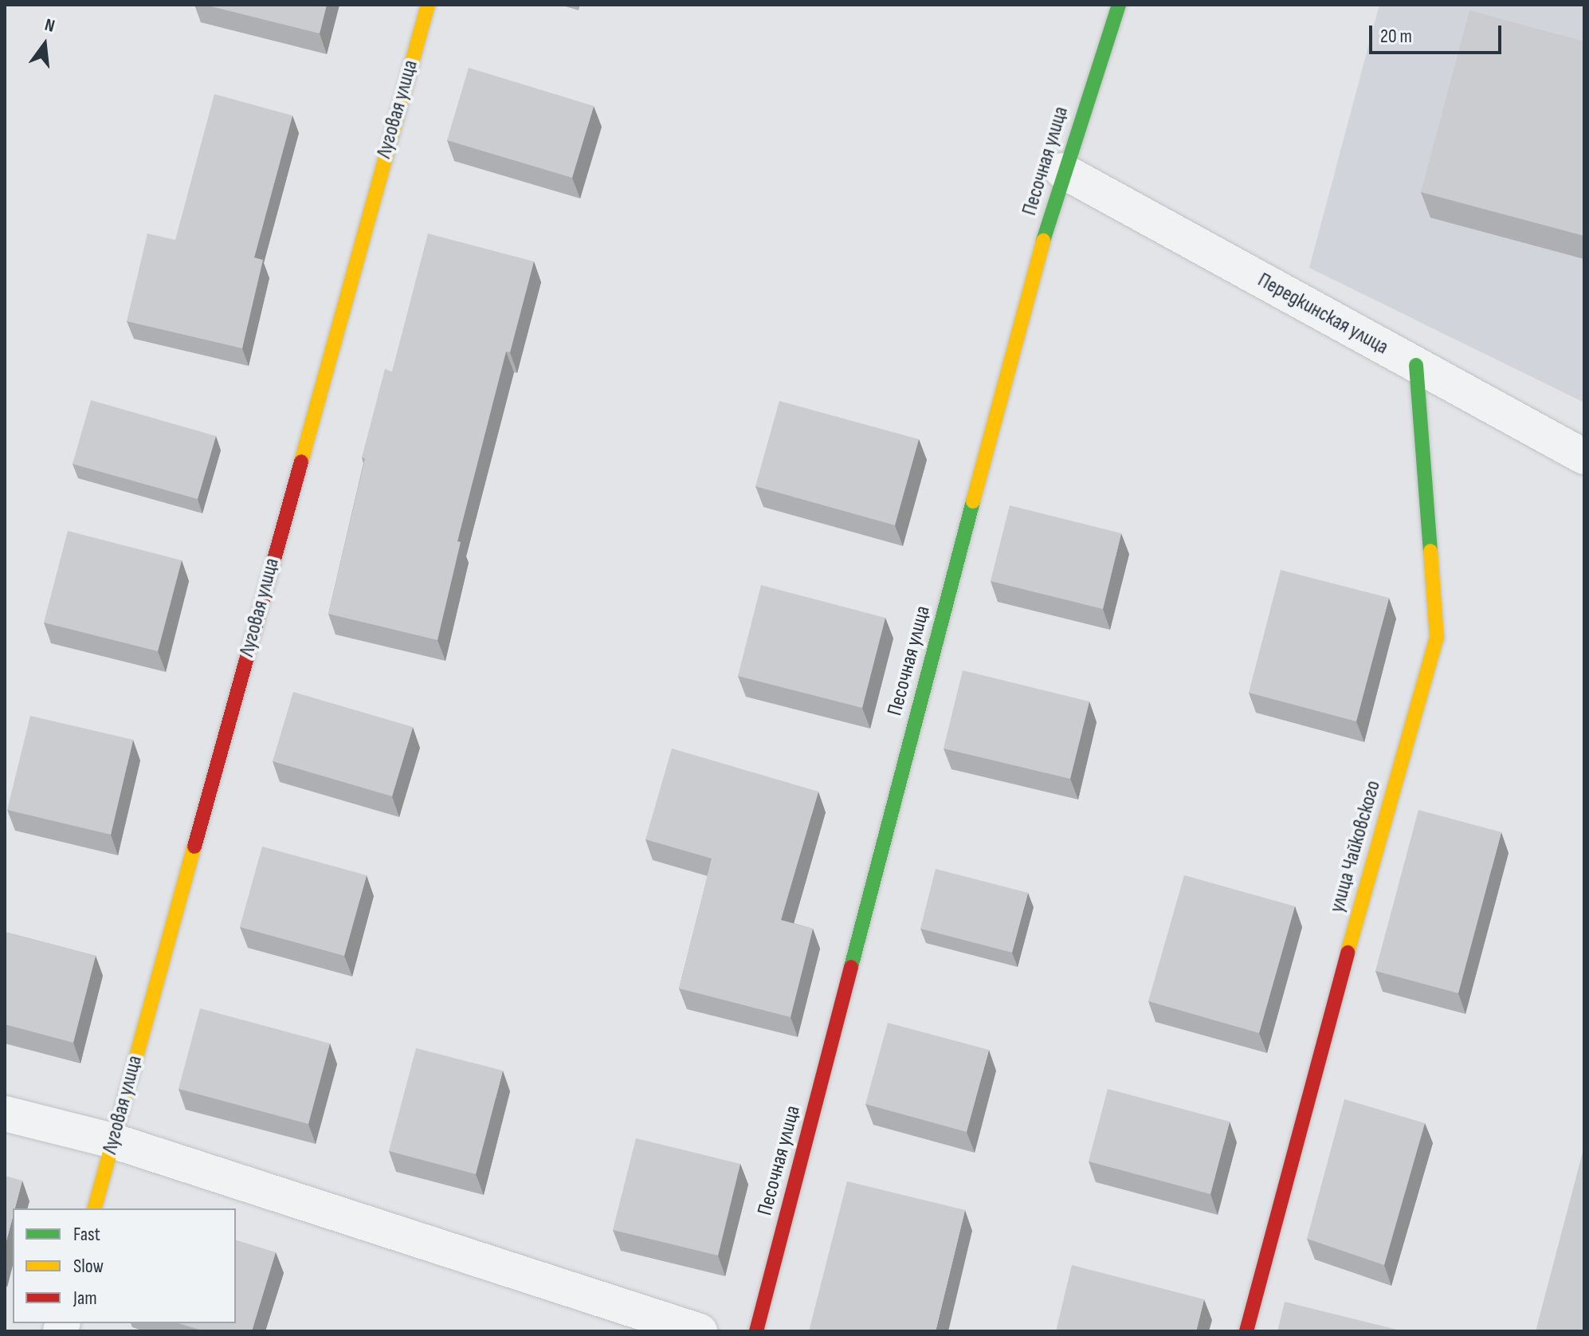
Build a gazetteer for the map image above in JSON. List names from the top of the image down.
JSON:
{
  "streets": {
    "street": [
      "Луговая улица",
      "Песочная улица",
      "Передкинская улица",
      "улица Чайковского"
    ]
  },
  "crossings": [
    ["Песочная улица", "Передкинская улица"],
    ["Передкинская улица", "улица Чайковского"]
  ],
  "legend": ["Fast", "Slow", "Jam"],
  "scale_bar": "20 m",
  "north": "top"
}
